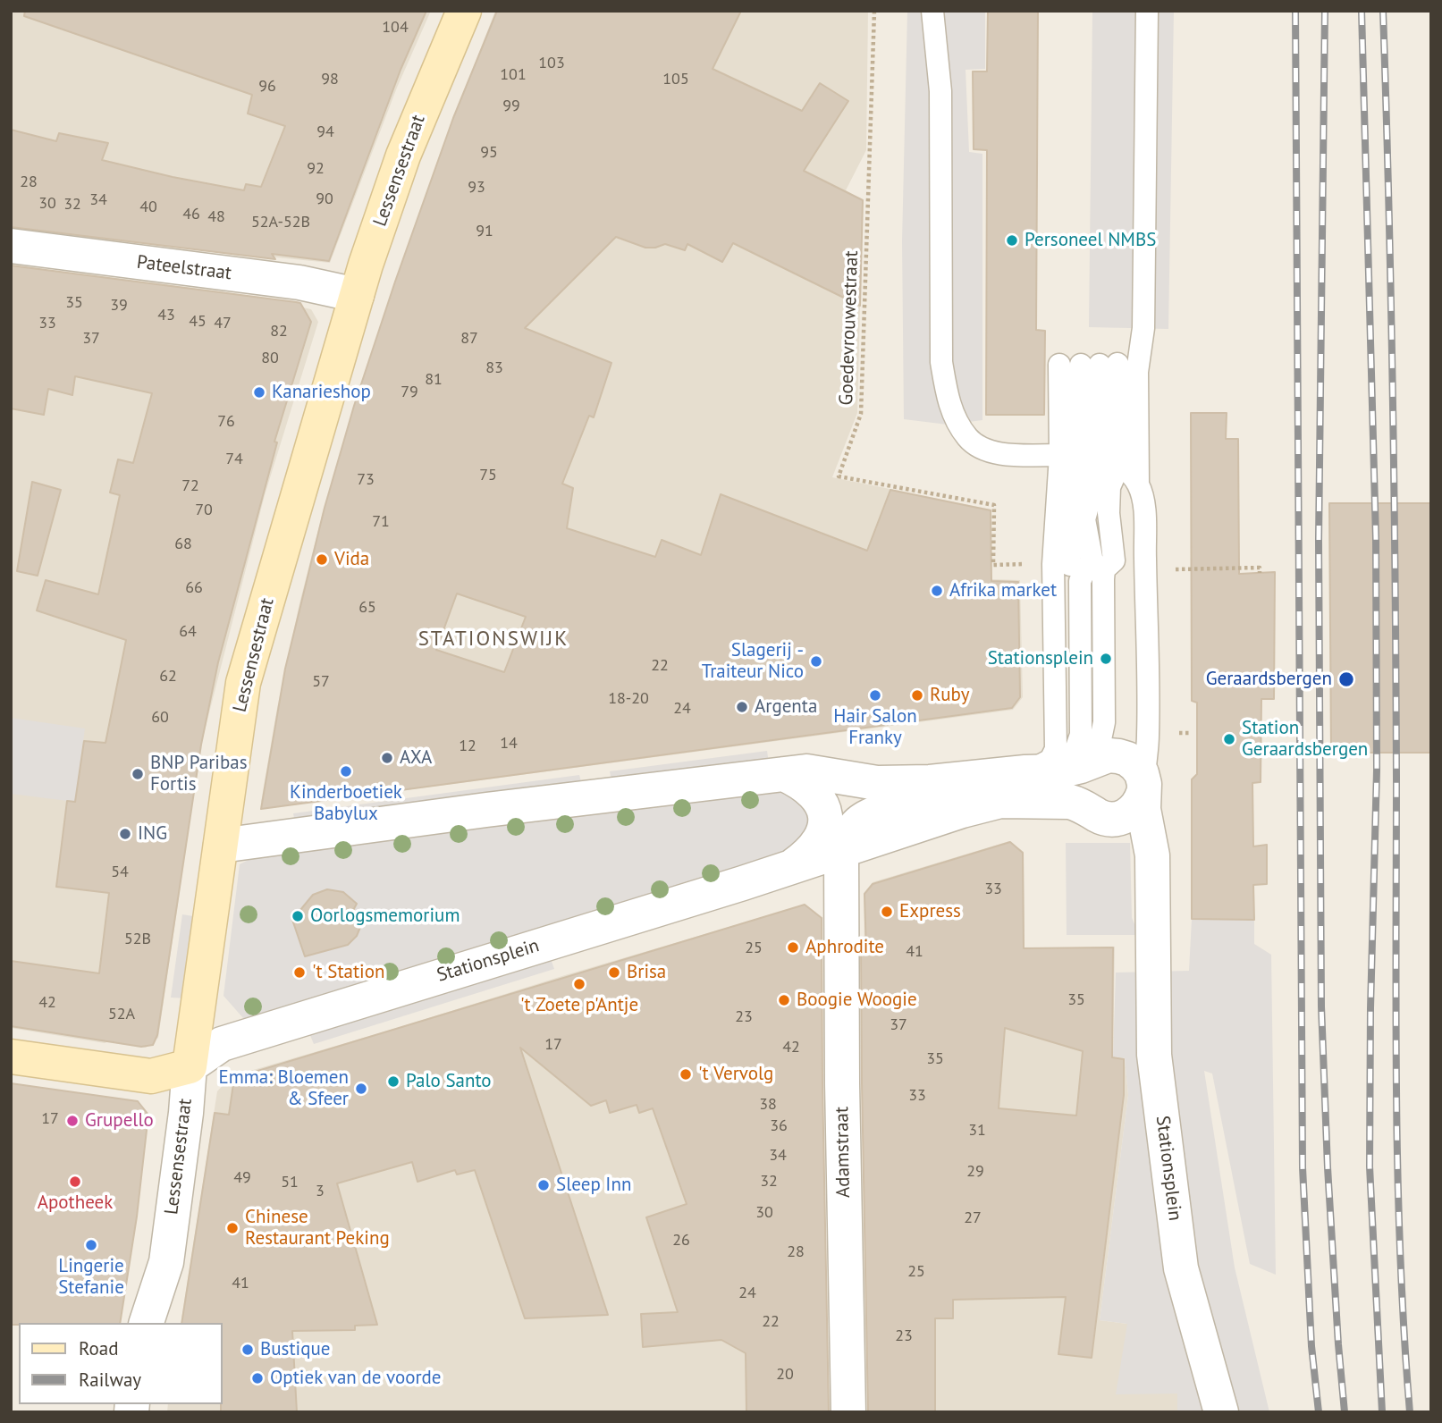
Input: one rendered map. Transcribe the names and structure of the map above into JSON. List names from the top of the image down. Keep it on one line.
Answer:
{"streets":{"main road":["Lessensestraat"],"street":["Pateelstraat","Stationsplein","Adamstraat"],"path":["Goedevrouwestraat"]},"crossings":[["Lessensestraat","Pateelstraat"],["Lessensestraat","Stationsplein"],["Stationsplein","Adamstraat"]],"districts":["STATIONSWIJK"],"places":["Personeel NMBS","Kanarieshop","Vida","Afrika market","Stationsplein","Slagerij - Traiteur Nico","Geraardsbergen","Hair Salon Franky","Ruby","Argenta","Station Geraardsbergen","AXA","Kinderboetiek Babylux","BNP Paribas Fortis","ING","Express","Oorlogsmemorium","Aphrodite","'t Station","Brisa","'t Zoete p'Antje","Boogie Woogie","'t Vervolg","Palo Santo","Emma: Bloemen & Sfeer","Grupello","Apotheek","Sleep Inn","Chinese Restaurant Peking","Lingerie Stefanie","Bustique","Optiek van de voorde"],"house_numbers":["104","103","101","98","105","96","99","94","95","92","28","93","90","34","30","32","40","46","48","52A-52B","91","35","39","43","45","33","47","82","37","87","80","83","81","79","76","74","75","73","72","70","71","68","66","65","64","22","62","57","18-20","24","60","14","12","54","33","52B","25","41","35","42","52A","23","37","17","42","35","33","38","17","36","31","34","29","49","32","51","3","30","27","26","28","25","41","24","22","23","20"],"legend":["Road","Railway"]}
